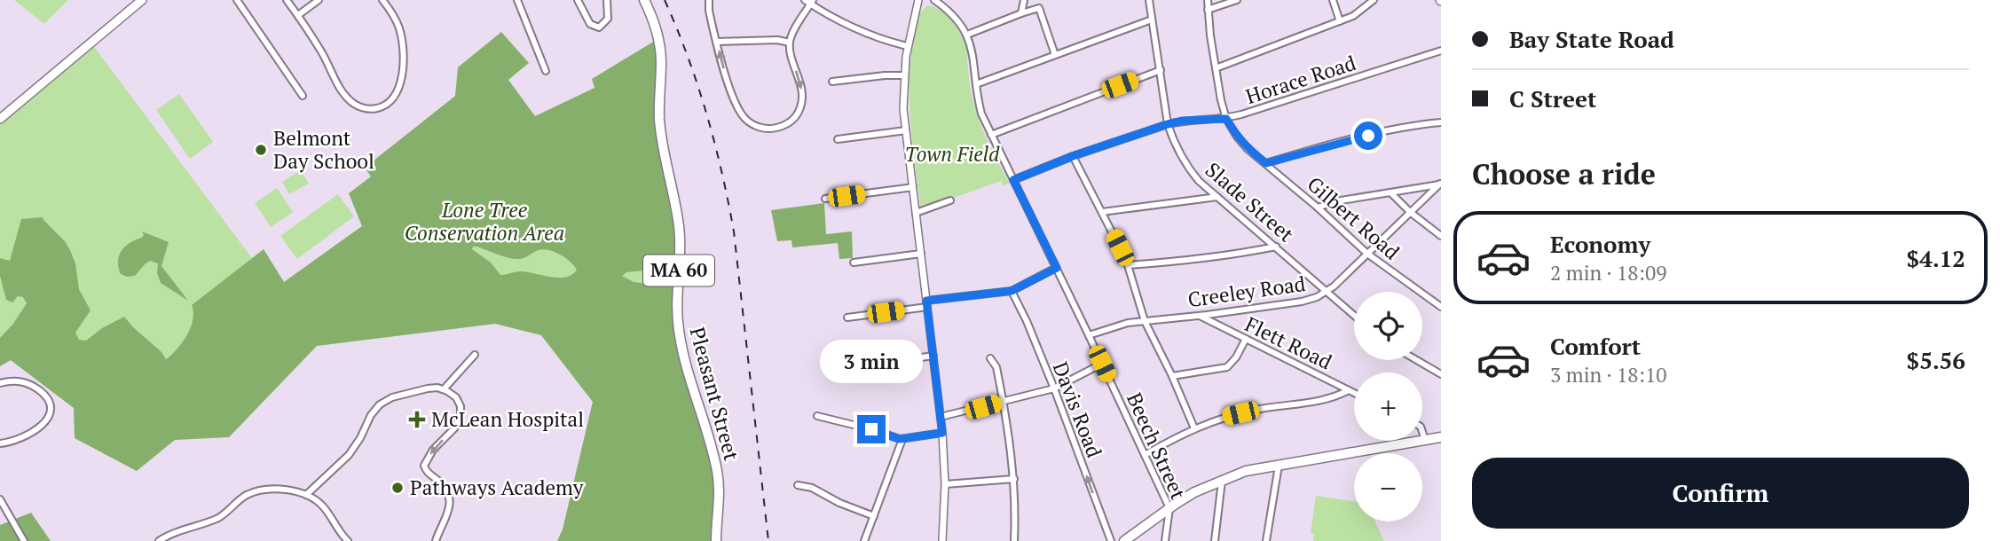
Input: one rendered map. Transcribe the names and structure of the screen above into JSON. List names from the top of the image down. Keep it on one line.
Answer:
{"streets":{"main road":["MA 60","Pleasant Street"],"street":["Horace Road","Slade Street","Gilbert Road","Creeley Road","Flett Road","Davis Road","Beech Street"]},"crossings":[["Horace Road","Slade Street"],["Horace Road","Gilbert Road"],["Horace Road","Beech Street"],["Slade Street","Creeley Road"],["Gilbert Road","Creeley Road"],["Creeley Road","Flett Road"],["Creeley Road","Beech Street"]],"one_way":["Davis Road"],"parks":["Town Field","Lone Tree Conservation Area"],"places":{"other":["Belmont Day School","Pathways Academy"],"health":["McLean Hospital"]},"page":{"banner":["Bay State Road","C Street"],"heading":"Choose a ride","list":[{"name":"Economy","note":"2 min · 18:09","value":"$4.12"},{"name":"Comfort","note":"3 min · 18:10","value":"$5.56"}],"map_buttons":["+","−"],"bubble":"3 min","buttons":"Confirm"}}
